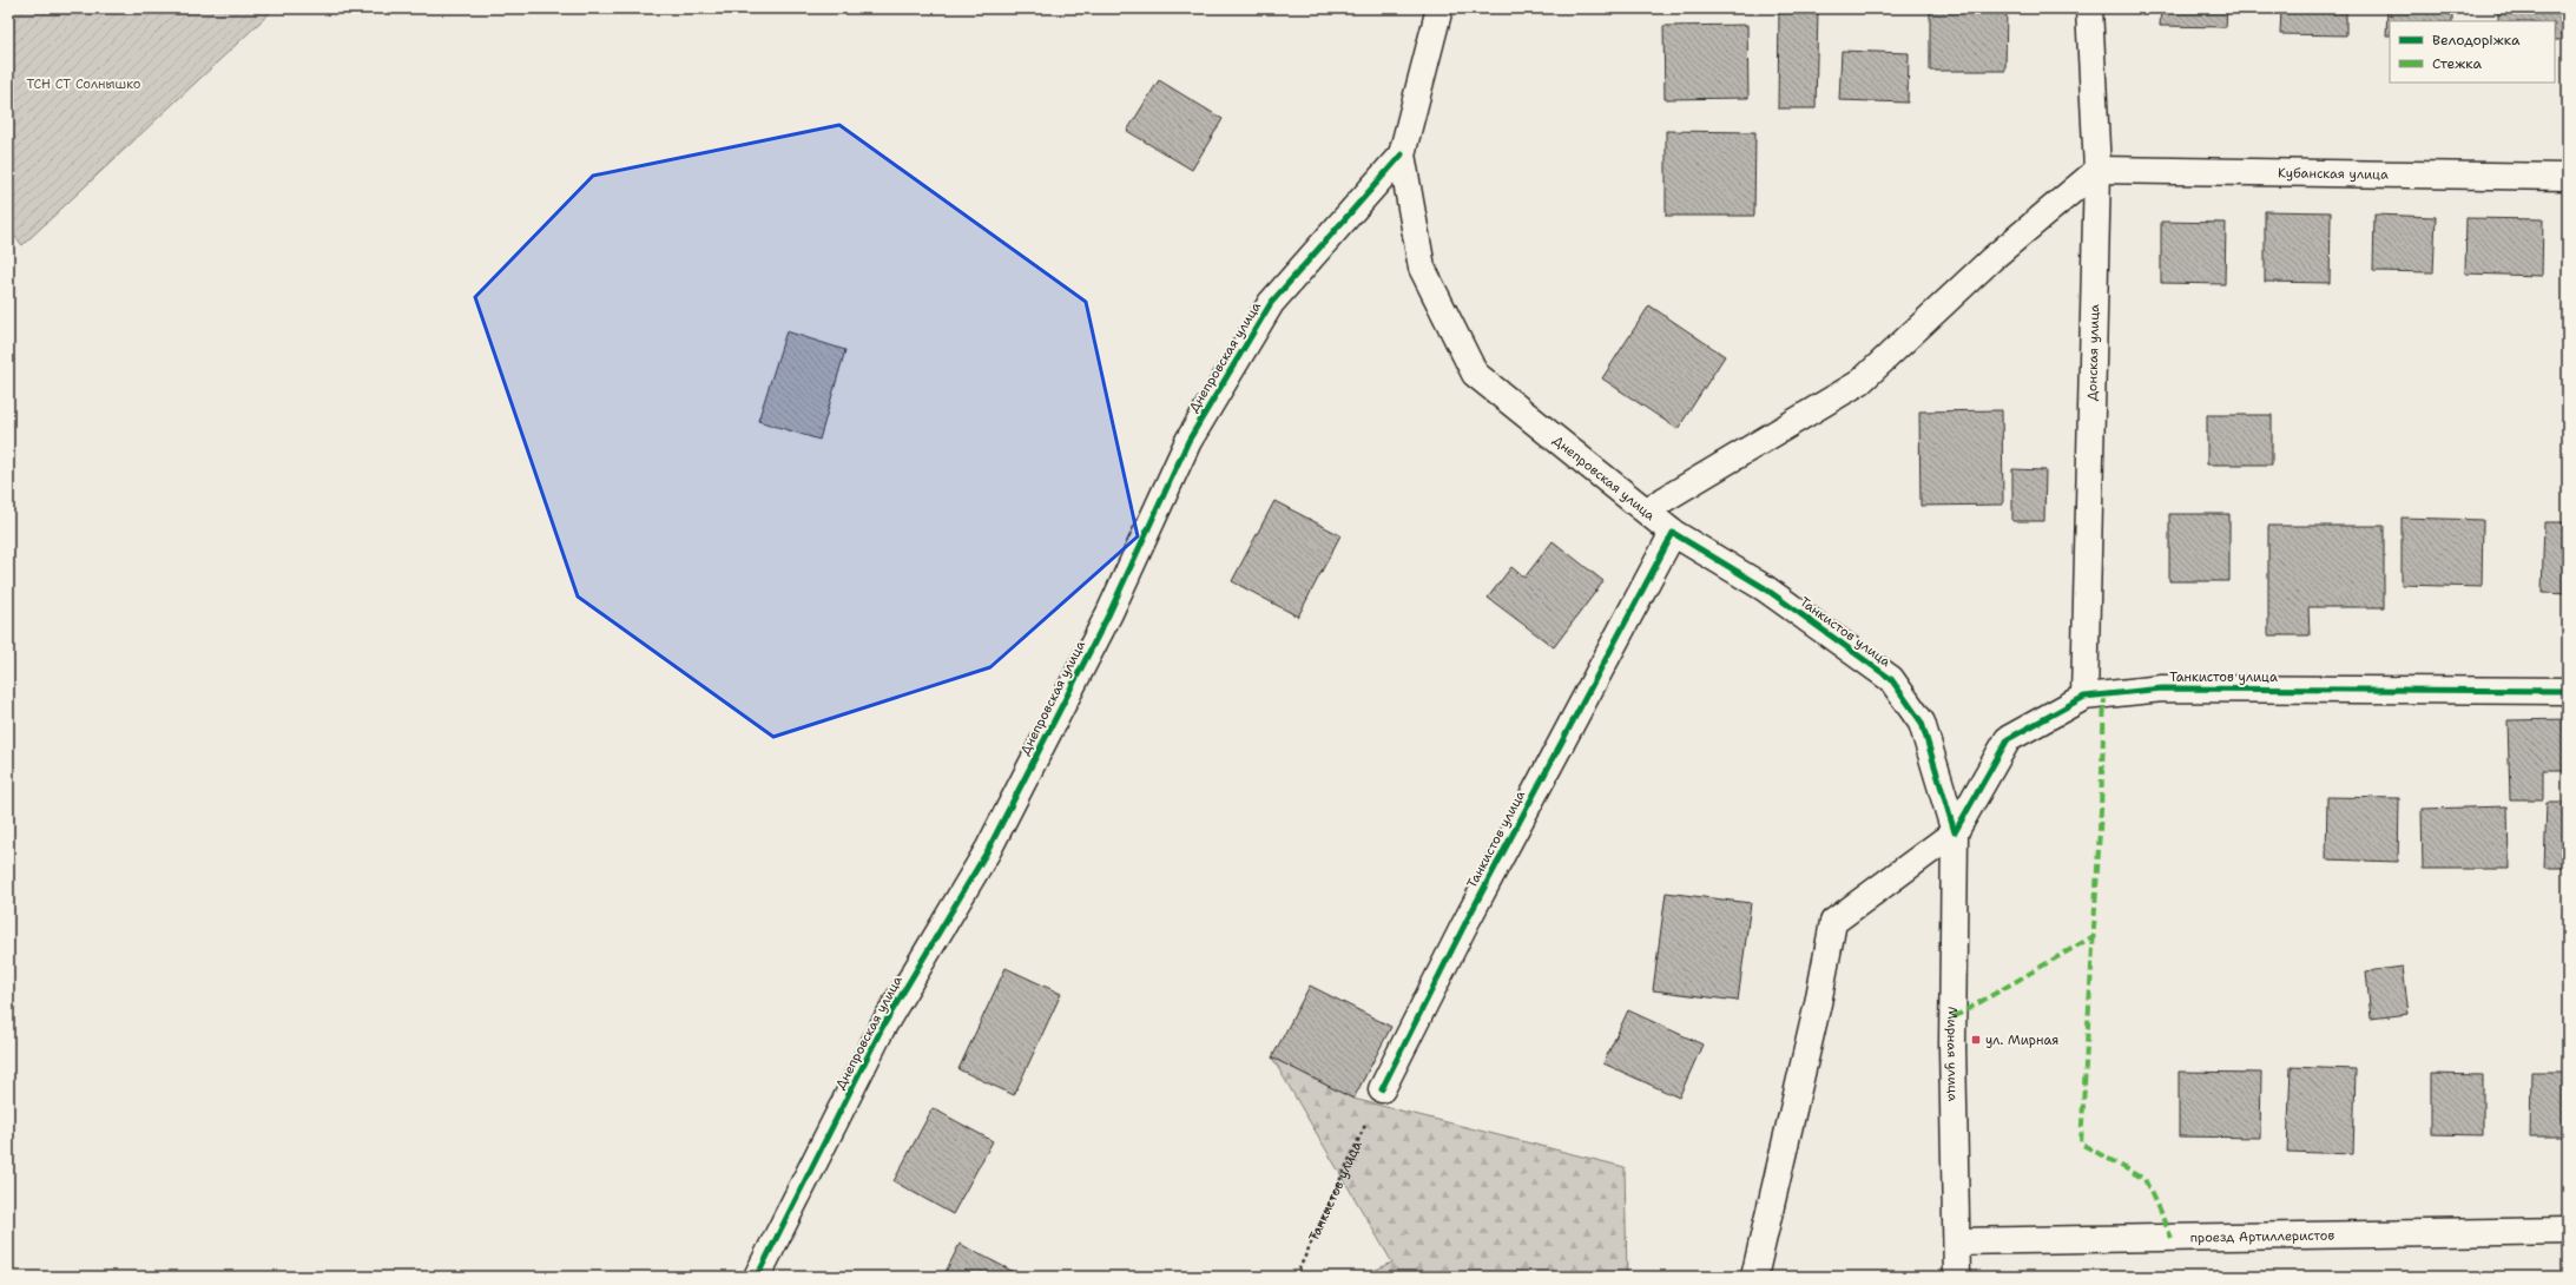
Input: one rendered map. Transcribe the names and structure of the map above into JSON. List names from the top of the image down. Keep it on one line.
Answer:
{"streets":{"street":["Кубанская улица","Донская улица","Днепровская улица","Танкистов улица","Мирная улица","проезд Артиллеристов"]},"crossings":[["Кубанская улица","Донская улица"],["Донская улица","Танкистов улица"],["Днепровская улица","Танкистов улица"],["Танкистов улица","Мирная улица"],["Мирная улица","проезд Артиллеристов"]],"parks":["ТСН СТ Солнышко"],"places":{"transit":["ул. Мирная"]},"legend":["Велодоріжка","Стежка"]}
